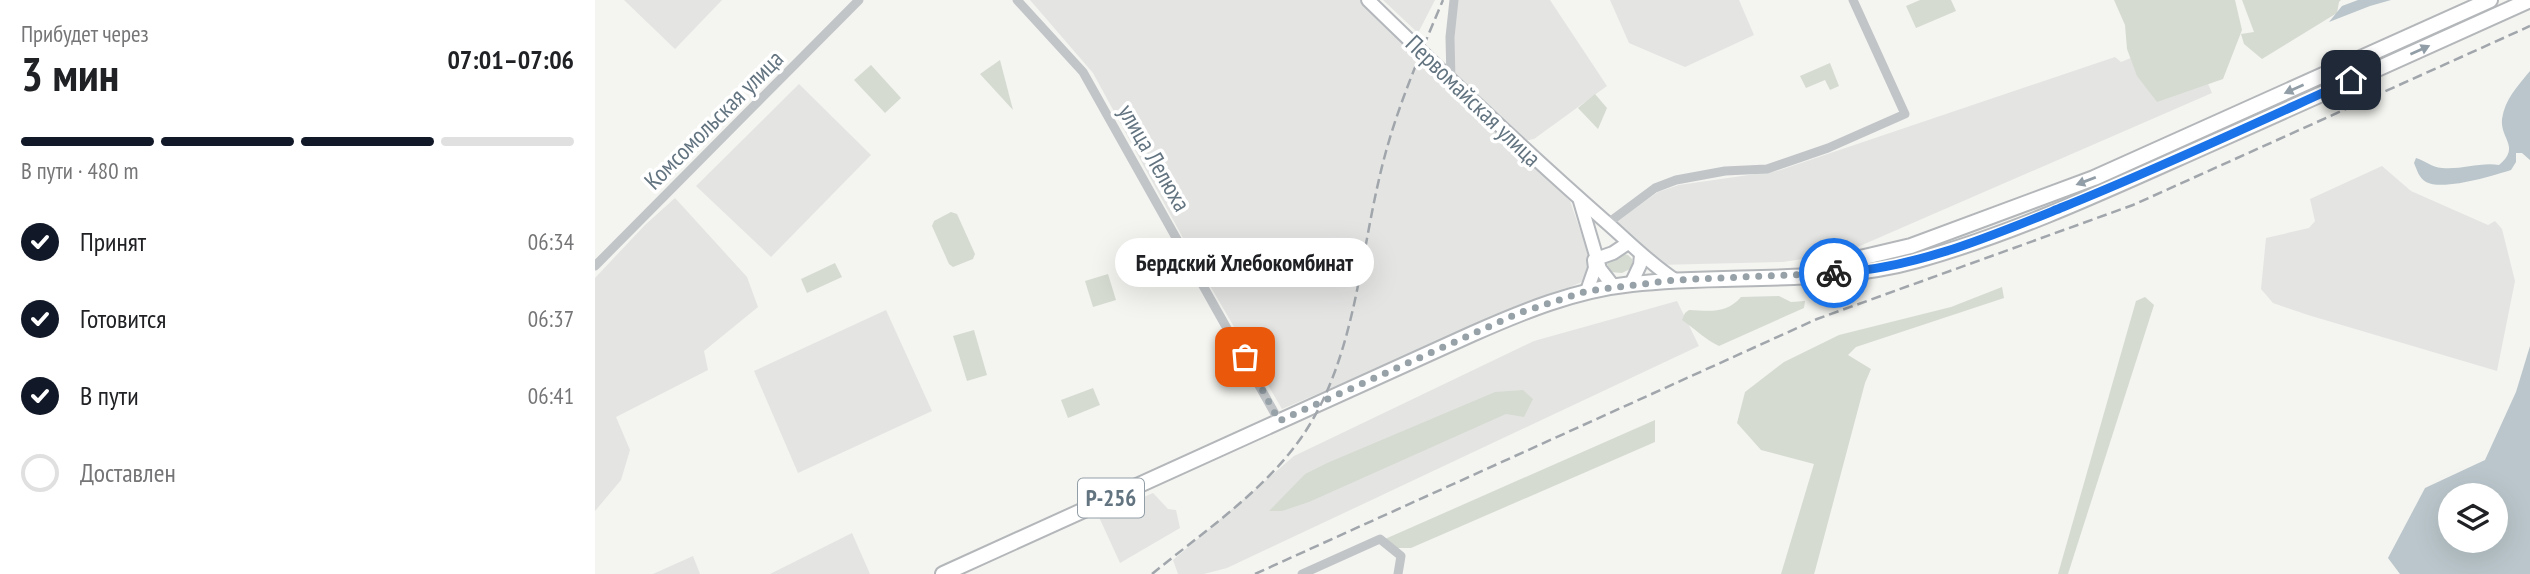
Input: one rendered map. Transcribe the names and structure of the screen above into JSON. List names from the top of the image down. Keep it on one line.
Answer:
{"streets":{"highway":["Р-256"],"main road":["Первомайская улица"],"street":["Комсомольская улица","улица Лелюха"]},"crossings":[["Первомайская улица","Р-256"],["улица Лелюха","Р-256"]],"places":["Бердский Хлебокомбинат"],"page":{"heading":["3 мин","Прибудет через","07:01–07:06"],"bar":"В пути · 480 m","list":[["Принят","06:34"],["Готовится","06:37"],["В пути","06:41"],"Доставлен"],"bubble":"Бердский Хлебокомбинат"}}
